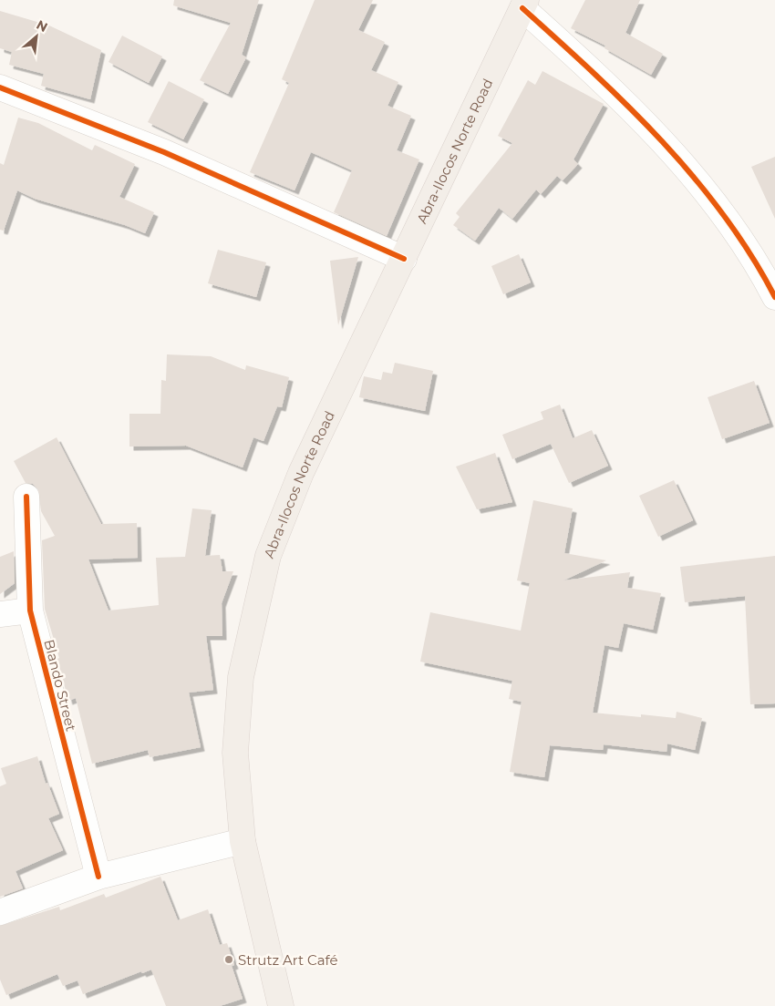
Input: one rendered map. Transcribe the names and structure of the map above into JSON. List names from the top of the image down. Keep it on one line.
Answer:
{"streets":{"main road":["Abra-Ilocos Norte Road"],"street":["Blando Street"]},"places":["Strutz Art Café"],"north":"top right"}
